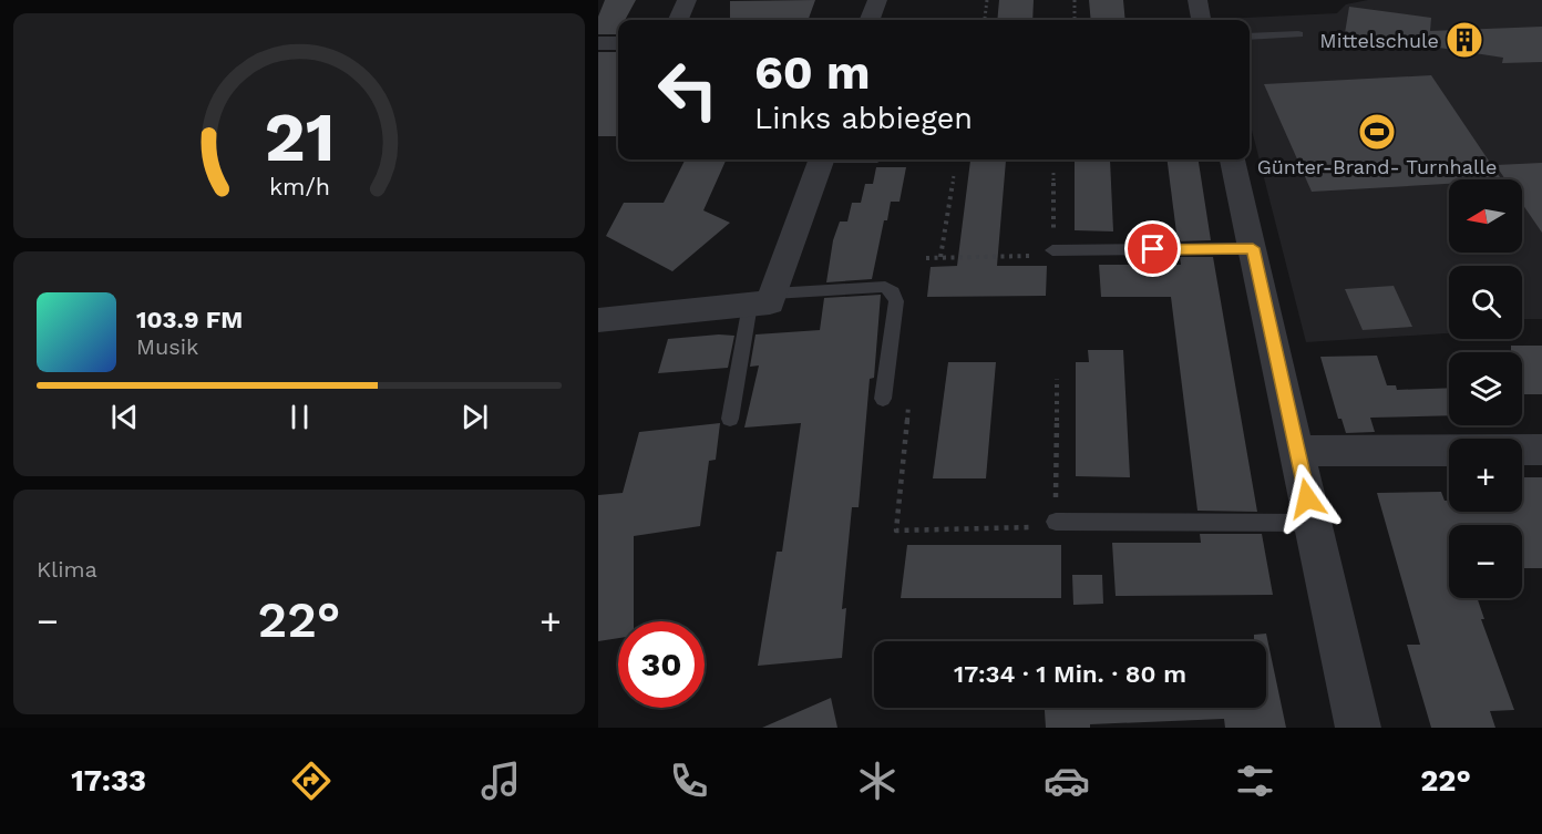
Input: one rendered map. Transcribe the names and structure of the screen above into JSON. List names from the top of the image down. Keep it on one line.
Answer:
{"places":{"building":["Mittelschule"],"sports":["Günter-Brand- Turnhalle"]},"north":"left","page":{"turn":["60 m","Links abbiegen"],"map_buttons":["+","−"],"song":["103.9 FM","Musik"],"tile":"Klima","heat":["−","22°","+"],"limit":"30","trip":"17:34 · 1 Min. · 80 m","tabs":["17:33","22°"],"gauge":["21","km/h"]}}
